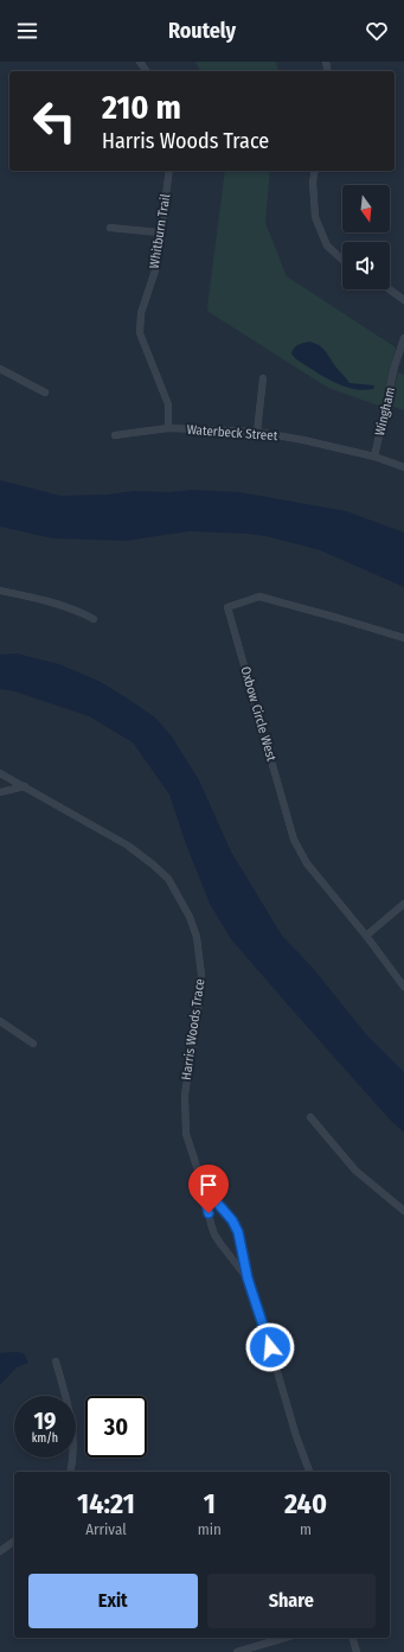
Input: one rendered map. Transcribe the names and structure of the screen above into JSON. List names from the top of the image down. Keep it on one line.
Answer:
{"streets":{"street":["Whitburn Trail","Wingham","Waterbeck Street","Oxbow Circle West","Harris Woods Trace"]},"crossings":[["Whitburn Trail","Waterbeck Street"],["Wingham","Waterbeck Street"]],"north":"bottom","page":{"header":"Routely","turn":["210 m","Harris Woods Trace"],"speed":"19 km/h","limit":"30","eta":["14:21","Arrival","1","min","240","m"],"buttons":["Exit","Share"]}}
